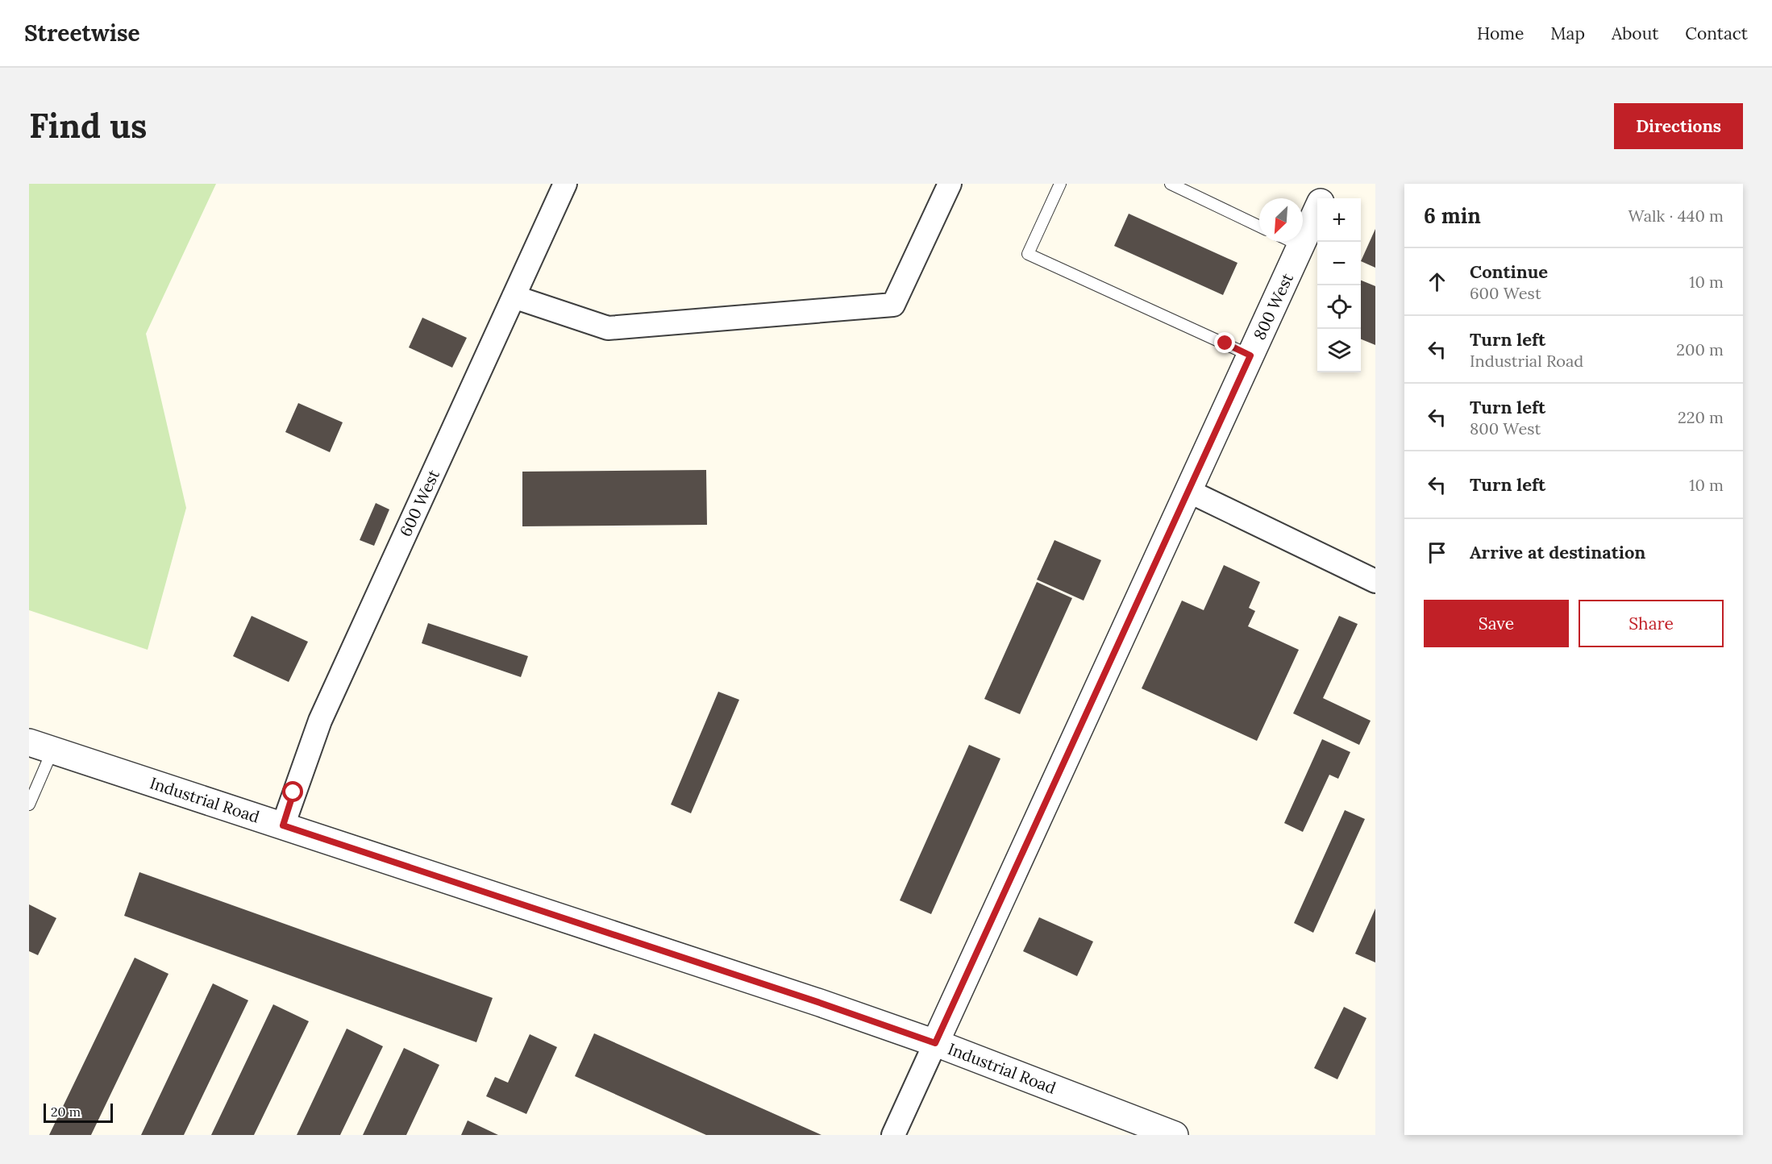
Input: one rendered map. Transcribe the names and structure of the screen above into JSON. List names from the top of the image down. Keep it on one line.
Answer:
{"streets":{"street":["800 West","600 West","Industrial Road"]},"crossings":[["800 West","Industrial Road"],["600 West","Industrial Road"]],"scale_bar":"20 m","north":"bottom left","page":{"header":"Streetwise","nav":["Home","Map","About","Contact"],"buttons":["Directions",["Save","Share"]],"title":"Find us","heading":["6 min","Walk · 440 m"],"map_buttons":["+","−"],"list":[["Continue","600 West","10 m"],["Turn left","Industrial Road","200 m"],["Turn left","800 West","220 m"],["Turn left","10 m"],"Arrive at destination"],"scale":"20 m"}}
